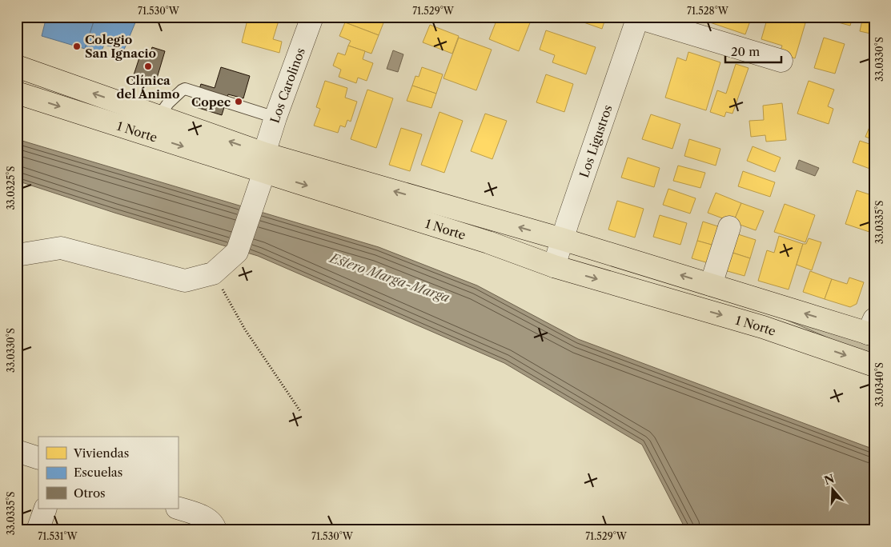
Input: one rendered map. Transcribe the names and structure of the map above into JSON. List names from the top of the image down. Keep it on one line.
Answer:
{"streets":{"main road":["1 Norte"],"street":["Los Carolinos","Los Ligustros"]},"crossings":[["Los Carolinos","1 Norte"],["1 Norte","Los Ligustros"]],"water":["Estero Marga-Marga"],"places":["Colegio San Ignacio","Clínica del Ánimo","Copec"],"legend":["Viviendas","Escuelas","Otros"],"scale_bar":"20 m","north":"top","coordinates":["71.530°W","71.529°W","71.528°W","33.0330°S","33.0325°S","33.0335°S","33.0340°S","71.531°W"]}
